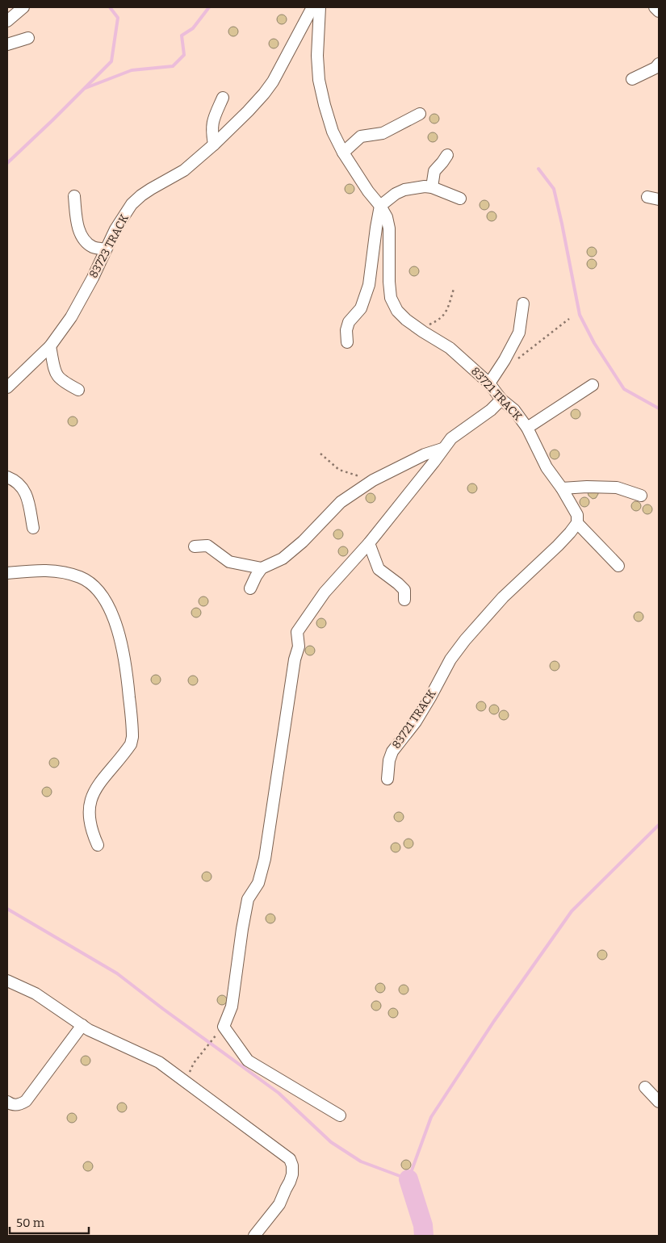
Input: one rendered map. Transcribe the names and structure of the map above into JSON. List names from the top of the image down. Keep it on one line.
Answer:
{"streets":{"street":["83723 TRACK","83721 TRACK"]},"scale_bar":"50 m"}
